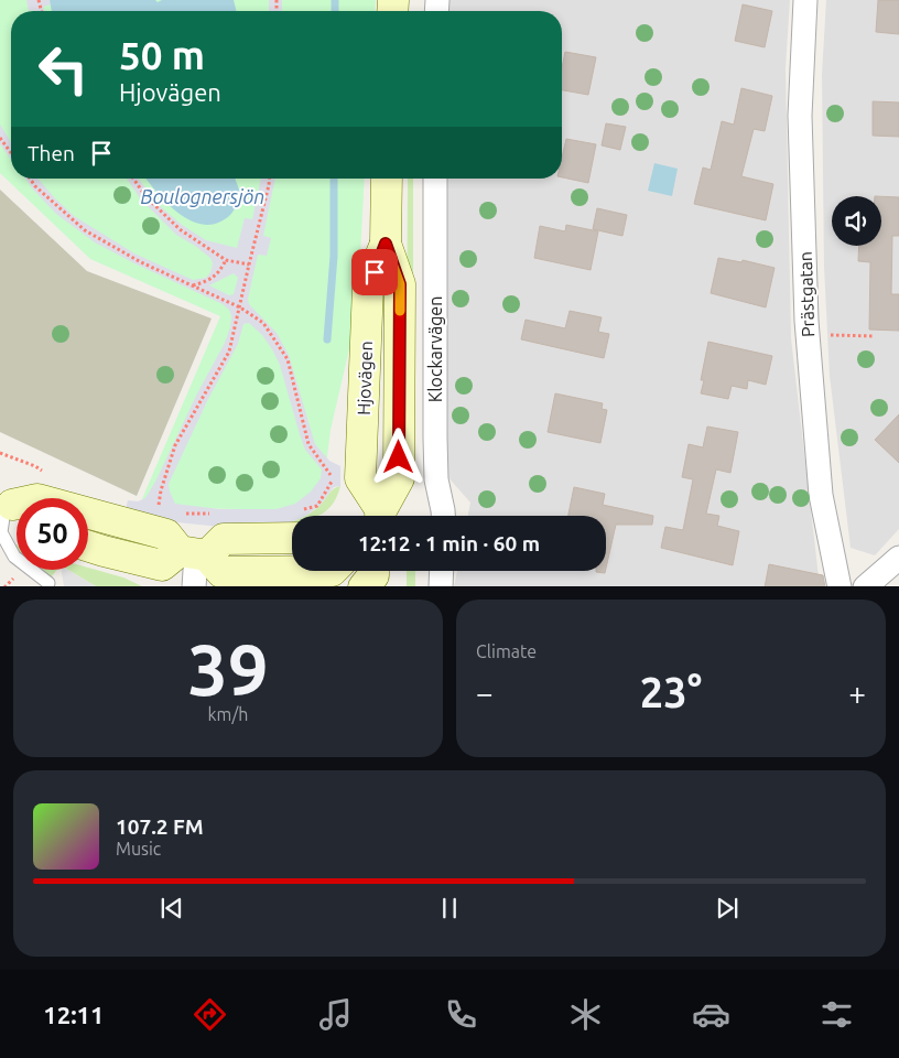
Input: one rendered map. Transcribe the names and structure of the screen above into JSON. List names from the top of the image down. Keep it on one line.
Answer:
{"streets":{"main road":["Hjovägen"],"street":["Prästgatan","Klockarvägen"]},"water":["Boulognersjön"],"page":{"turn":["50 m","Hjovägen"],"then":"Then","limit":"50","trip":"12:12 · 1 min · 60 m","tile":[["39","km/h"],"Climate"],"heat":["−","23°","+"],"song":["107.2 FM","Music"],"tabs":"12:11"}}
